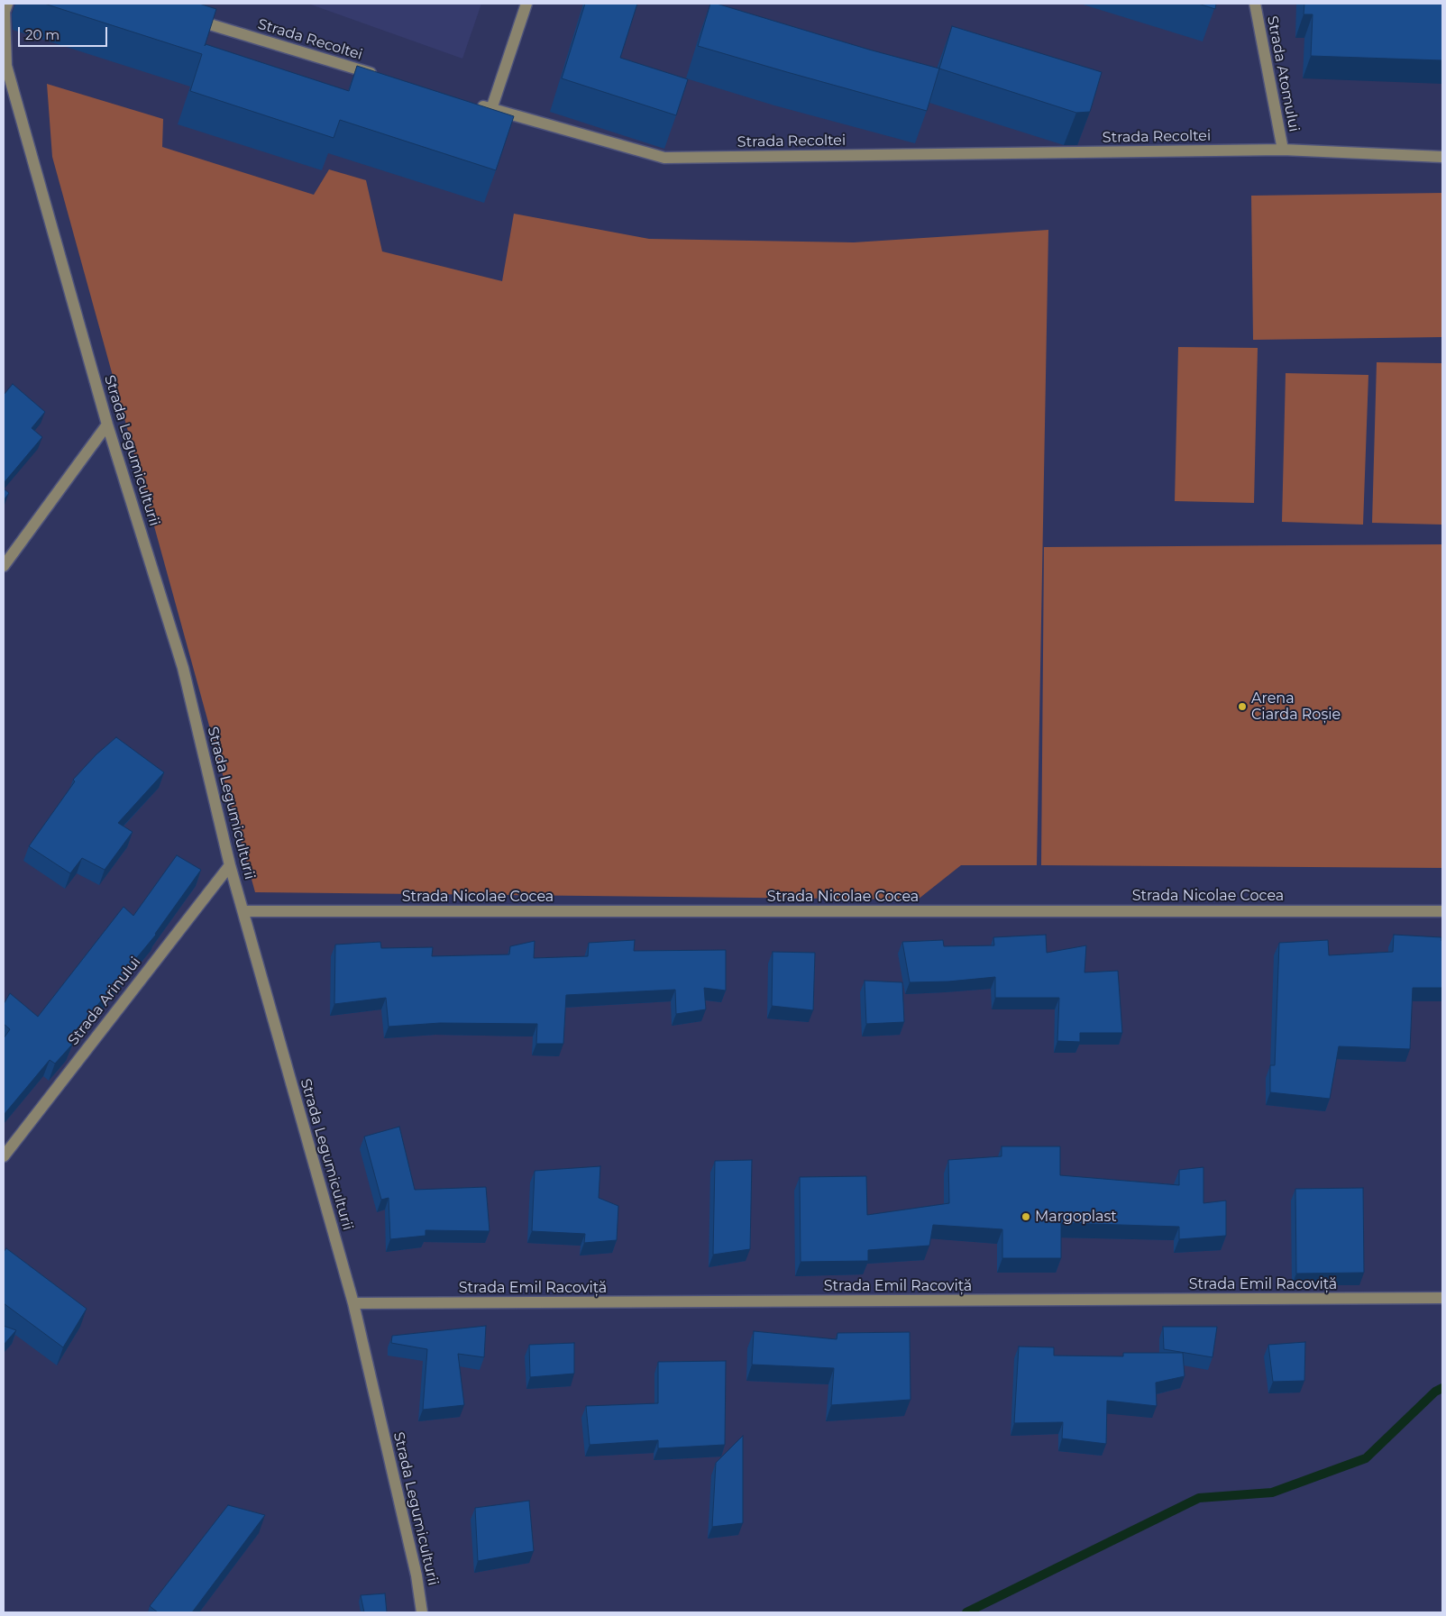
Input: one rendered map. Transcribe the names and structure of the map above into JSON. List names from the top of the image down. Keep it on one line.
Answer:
{"streets":{"street":["Strada Recoltei","Strada Atomului","Strada Legumiculturii","Strada Nicolae Cocea","Strada Arinului","Strada Emil Racoviță"]},"crossings":[["Strada Recoltei","Strada Atomului"],["Strada Legumiculturii","Strada Nicolae Cocea"],["Strada Legumiculturii","Strada Arinului"],["Strada Legumiculturii","Strada Emil Racoviță"]],"places":["Arena Ciarda Roșie","Margoplast"],"scale_bar":"20 m"}
